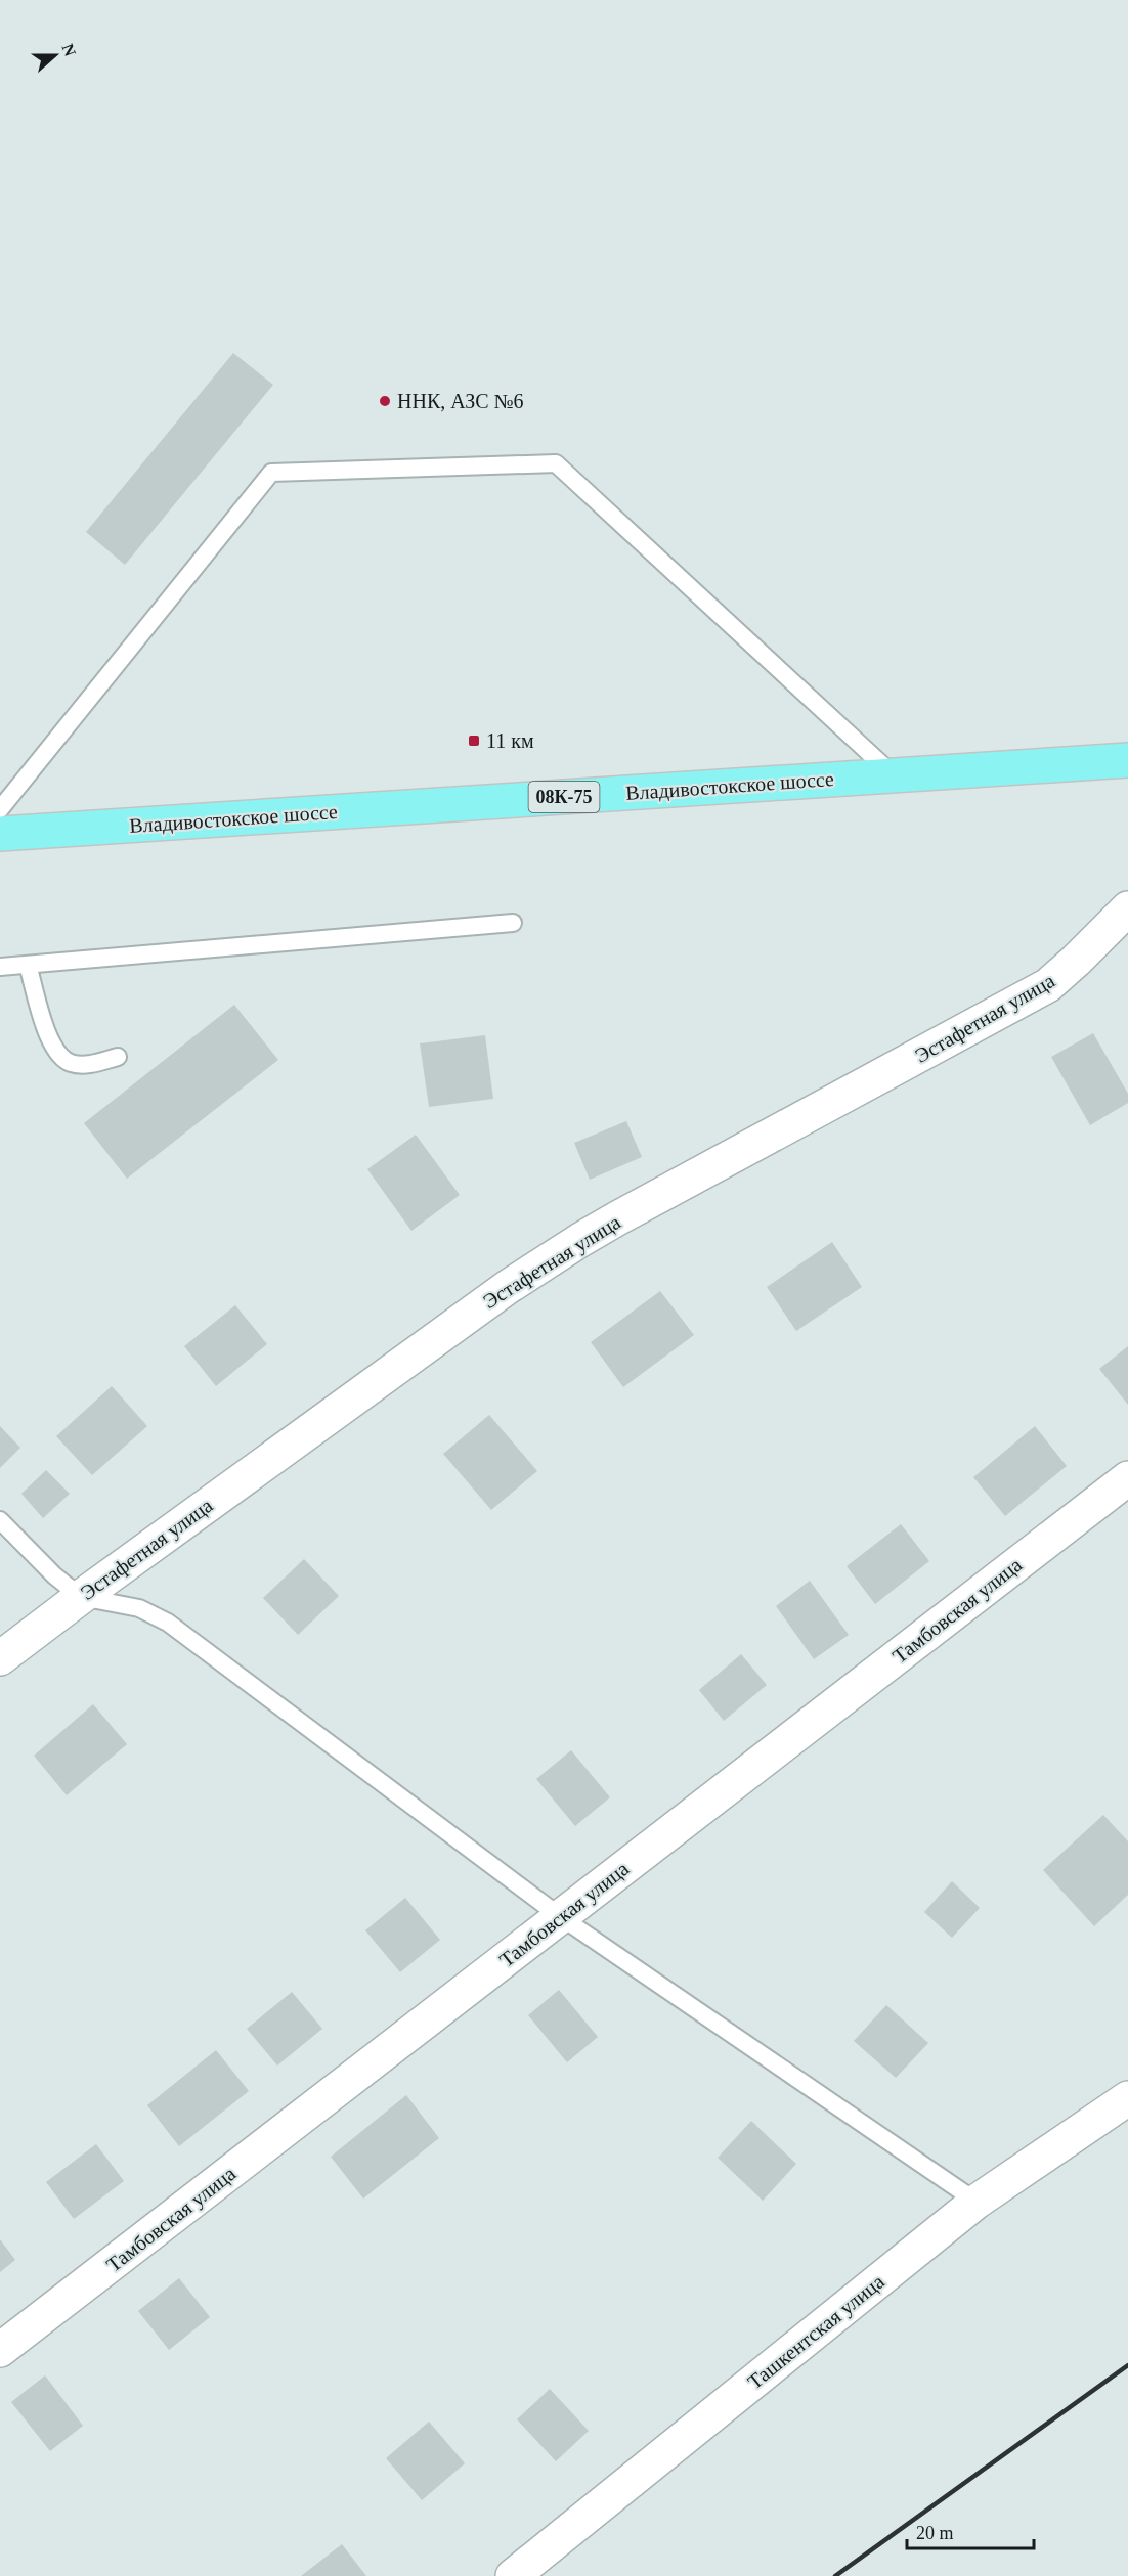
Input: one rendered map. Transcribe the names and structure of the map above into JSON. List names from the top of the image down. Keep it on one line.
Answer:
{"streets":{"main road":["Владивостокское шоссе","08К-75"],"street":["Эстафетная улица","Тамбовская улица","Ташкентская улица"]},"places":{"other":["ННК, АЗС №6"],"transit":["11 км"]},"scale_bar":"20 m","north":"right"}
